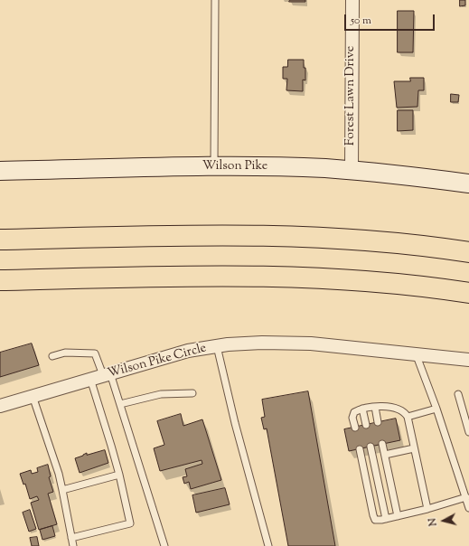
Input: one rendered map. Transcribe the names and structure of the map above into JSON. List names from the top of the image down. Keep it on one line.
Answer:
{"streets":{"main road":["Wilson Pike"],"street":["Forest Lawn Drive","Wilson Pike Circle"]},"crossings":[["Forest Lawn Drive","Wilson Pike"]],"scale_bar":"50 m","north":"left"}
